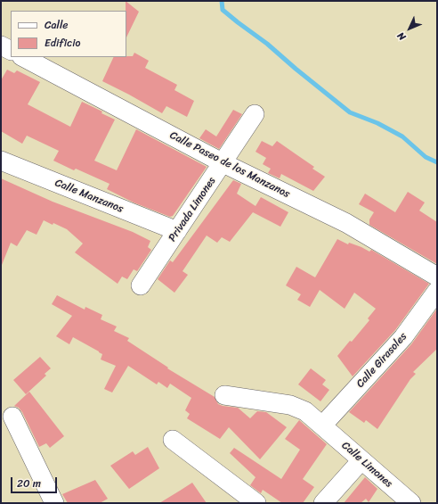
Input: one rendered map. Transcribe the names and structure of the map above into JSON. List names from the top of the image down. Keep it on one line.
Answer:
{"streets":{"street":["Calle Paseo de los Manzanos","Calle Manzanos","Privada Limones","Calle Girasoles","Calle Limones"]},"crossings":[["Calle Paseo de los Manzanos","Privada Limones"],["Calle Manzanos","Privada Limones"],["Calle Girasoles","Calle Limones"]],"legend":["Calle","Edificio"],"scale_bar":"20 m","north":"bottom left"}
